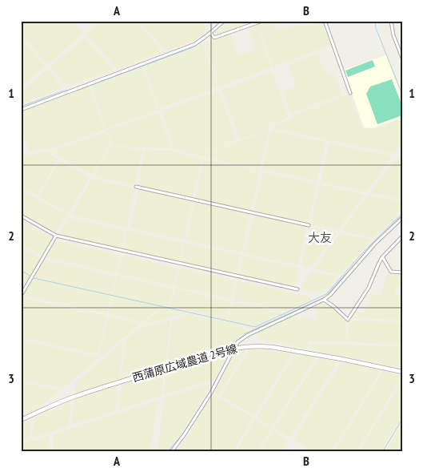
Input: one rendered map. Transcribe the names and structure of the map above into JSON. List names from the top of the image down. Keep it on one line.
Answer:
{"streets":{"street":["西蒲原広域農道 2号線"]},"districts":["大友"],"grid":{"columns":["A","B"],"rows":["1","2","3"]}}
